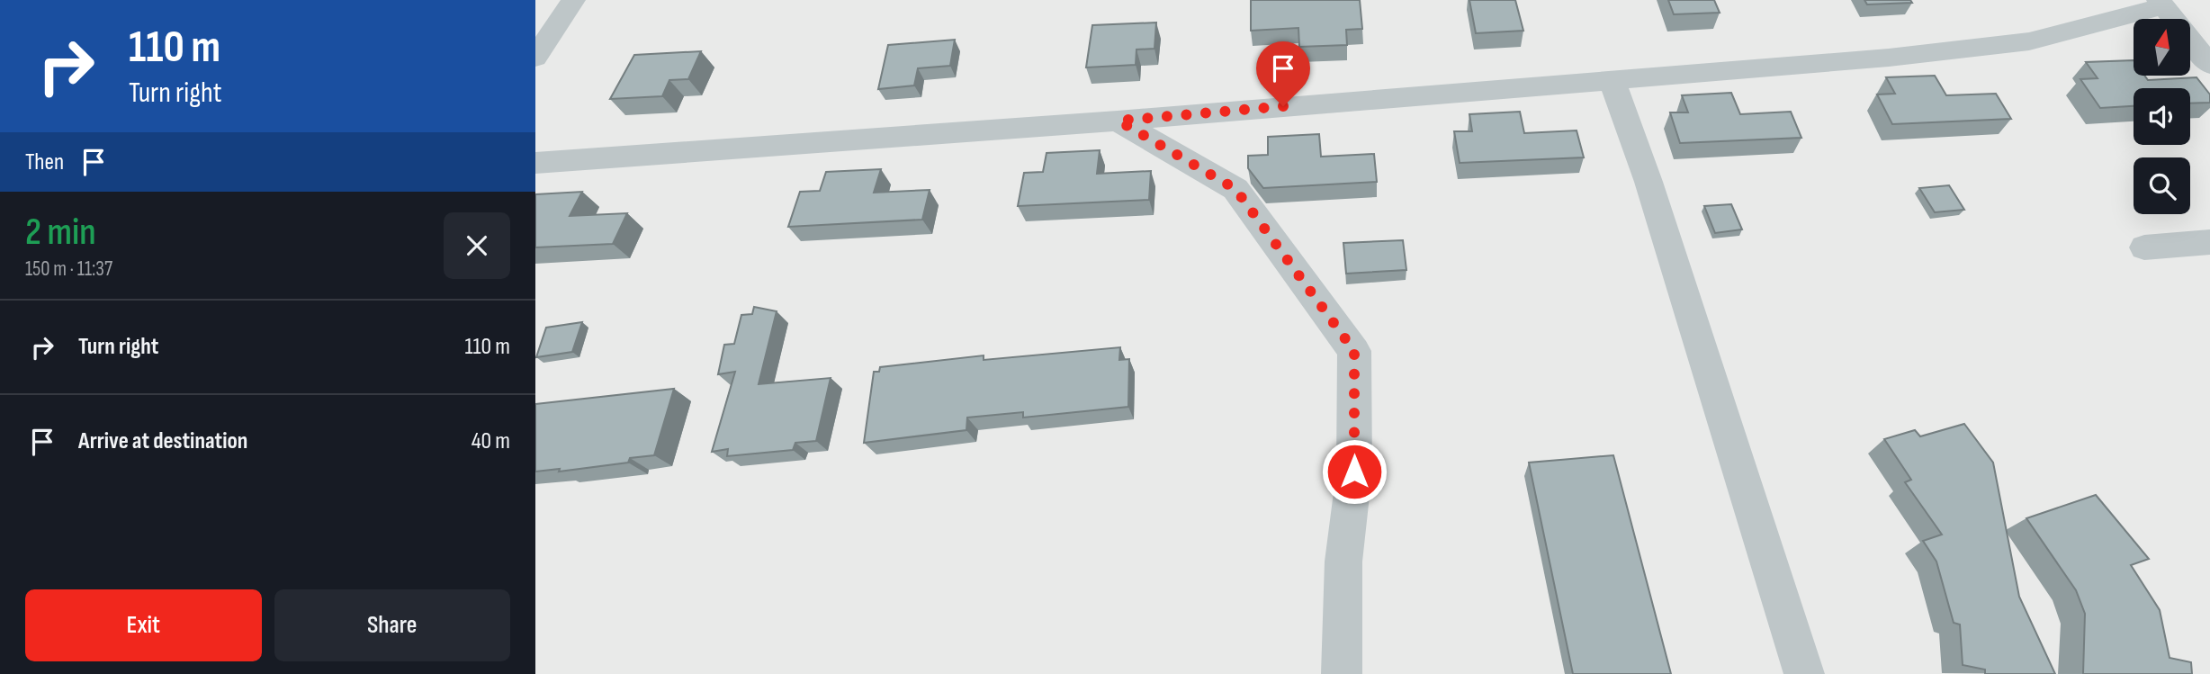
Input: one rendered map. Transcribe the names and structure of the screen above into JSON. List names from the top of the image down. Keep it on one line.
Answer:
{"north":"top","page":{"turn":["110 m","Turn right"],"then":"Then","heading":["2 min","150 m · 11:37"],"list":[{"name":"Turn right","value":"110 m"},{"name":"Arrive at destination","value":"40 m"}],"buttons":["Exit","Share"]}}
